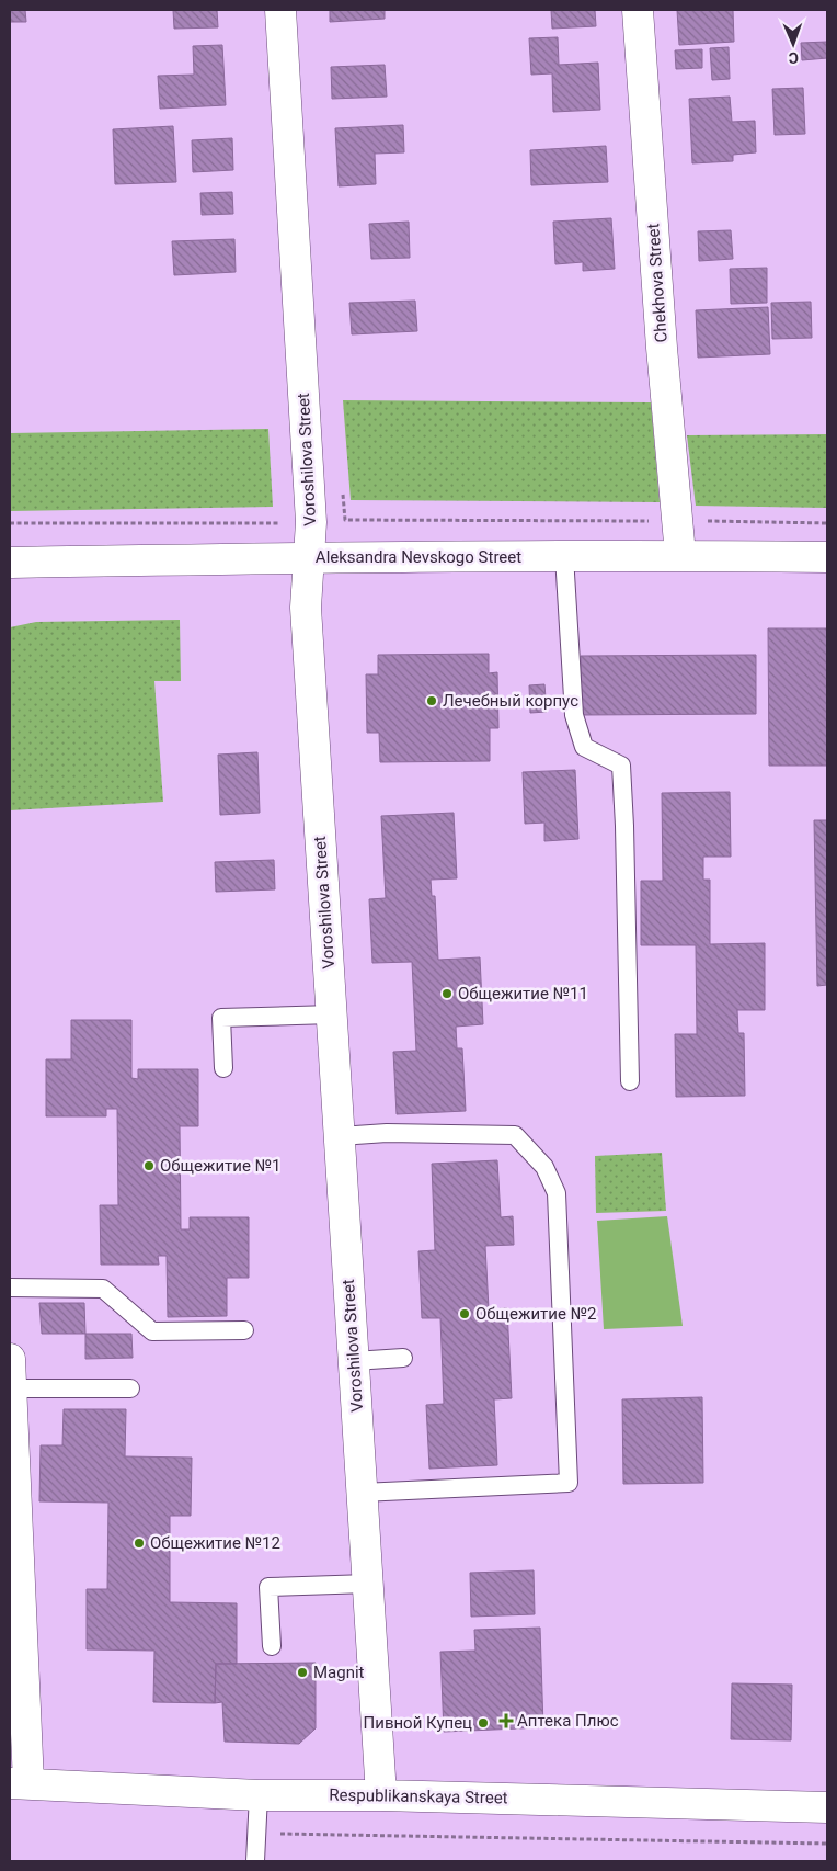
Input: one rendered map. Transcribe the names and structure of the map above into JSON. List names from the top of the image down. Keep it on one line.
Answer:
{"streets":{"street":["Chekhova Street","Voroshilova Street","Aleksandra Nevskogo Street","Respublikanskaya Street"]},"crossings":[["Chekhova Street","Aleksandra Nevskogo Street"],["Voroshilova Street","Aleksandra Nevskogo Street"],["Voroshilova Street","Respublikanskaya Street"]],"places":{"other":["Лечебный корпус","Общежитие №11","Общежитие №1","Общежитие №2","Общежитие №12","Magnit","Пивной Купец"],"health":["Аптека Плюс"]},"north":"bottom"}
